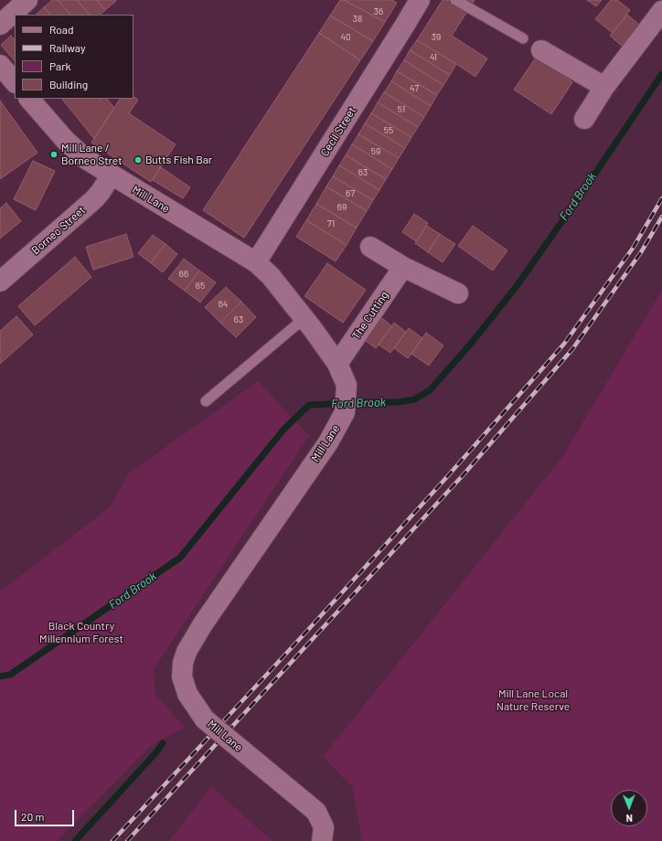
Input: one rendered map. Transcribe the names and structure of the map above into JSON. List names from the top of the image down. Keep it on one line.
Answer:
{"streets":{"street":["Cecil Street","Mill Lane","Borneo Street","The Cutting"]},"crossings":[["Cecil Street","Mill Lane"],["Mill Lane","Borneo Street"],["Mill Lane","The Cutting"]],"water":["Ford Brook"],"parks":["Black Country Millennium Forest","Mill Lane Local Nature Reserve"],"places":["Mill Lane / Borneo Stret","Butts Fish Bar"],"house_numbers":["36","38","40","39","41","47","51","55","59","63","67","69","71","66","65","64","63"],"legend":["Road","Railway","Park","Building"],"scale_bar":"20 m","north":"bottom"}
